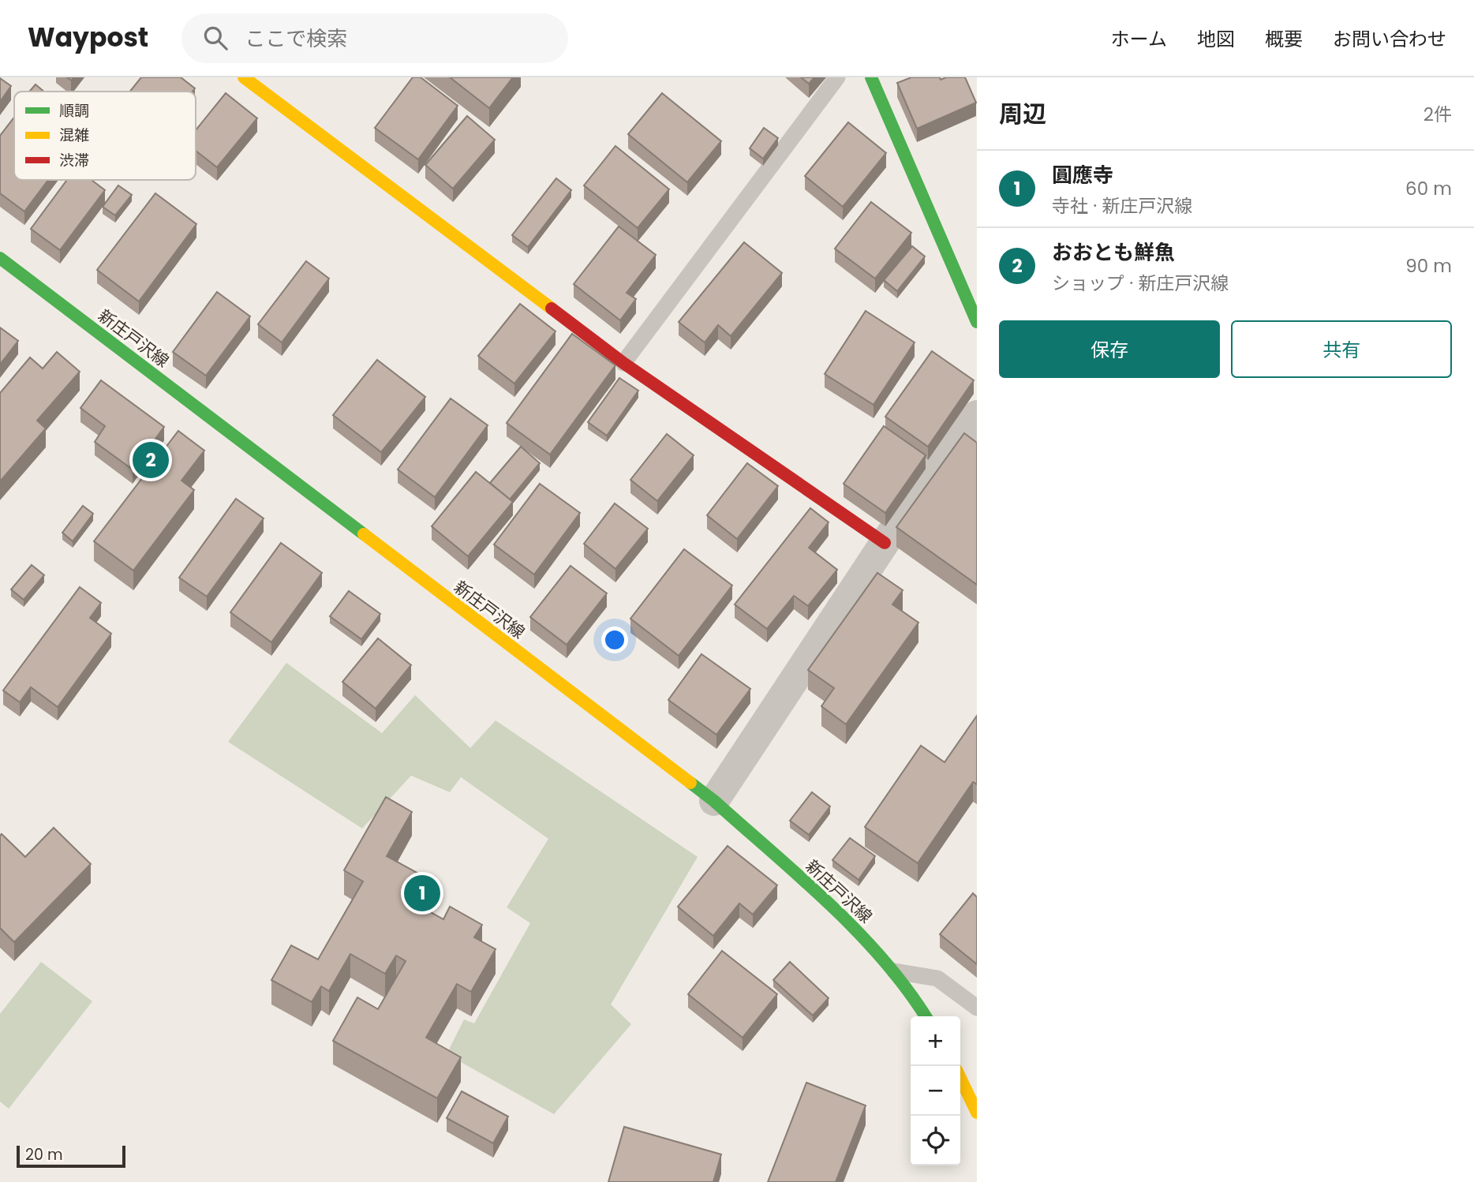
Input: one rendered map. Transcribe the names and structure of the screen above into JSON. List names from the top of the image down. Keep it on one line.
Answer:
{"streets":{"main road":["新庄戸沢線"]},"legend":["順調","混雑","渋滞"],"scale_bar":"20 m","page":{"header":"Waypost","search":"ここで検索","nav":["ホーム","地図","概要","お問い合わせ"],"heading":["周辺","2件"],"list":[{"mark":"1","name":"圓應寺","note":"寺社 · 新庄戸沢線","value":"60 m"},{"mark":"2","name":"おおとも鮮魚","note":"ショップ · 新庄戸沢線","value":"90 m"}],"buttons":["保存","共有"],"pins":["2","1"],"map_buttons":["+","−"],"scale":"20 m"}}
